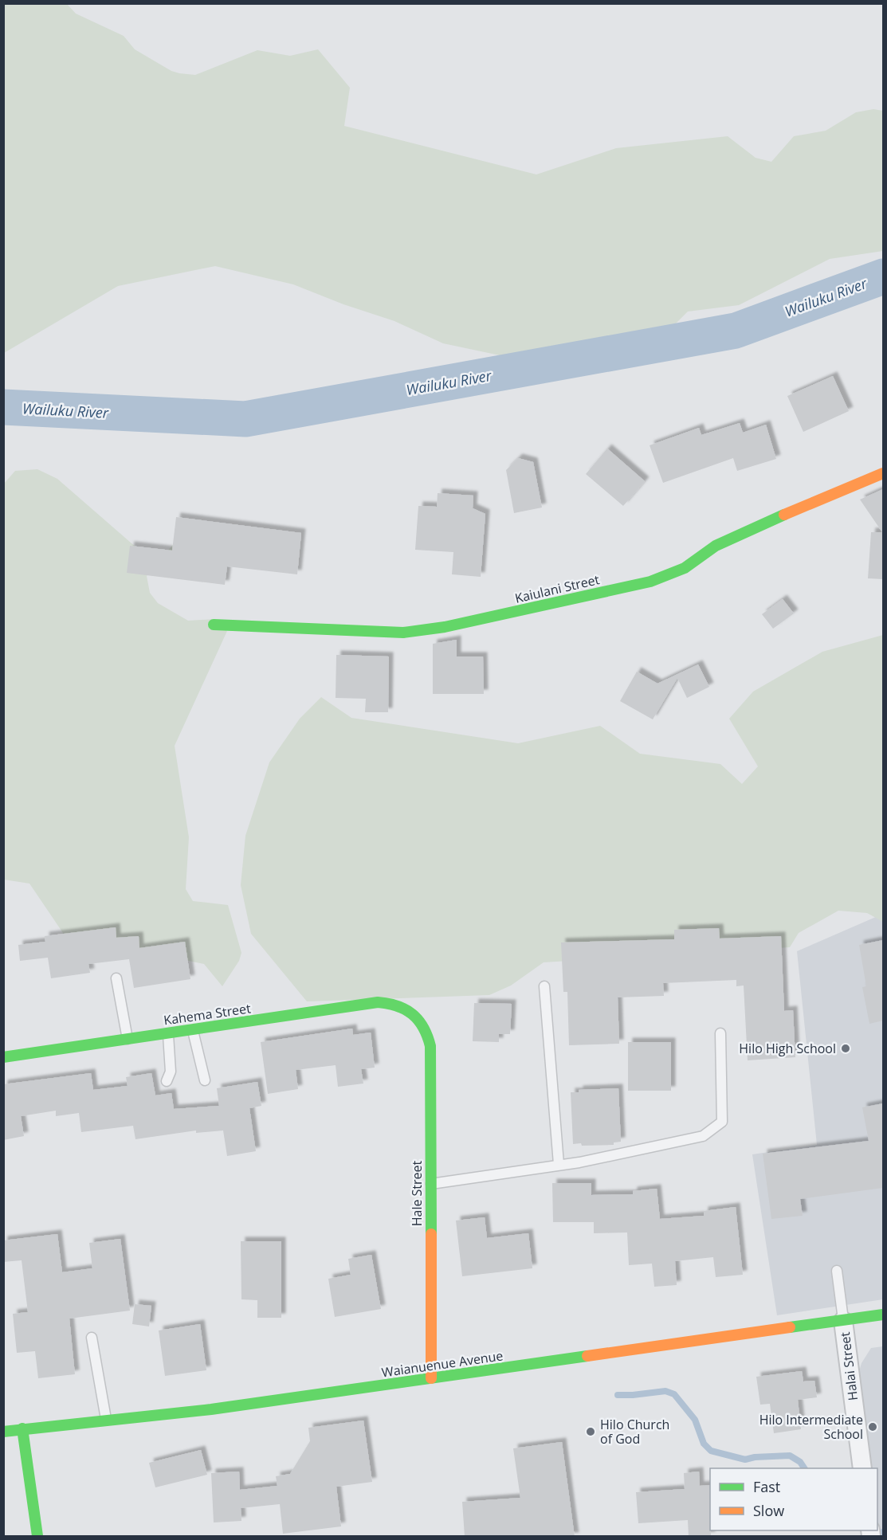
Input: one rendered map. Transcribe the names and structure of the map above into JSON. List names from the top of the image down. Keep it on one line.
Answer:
{"streets":{"street":["Kaiulani Street","Kahema Street","Hale Street","Waianuenue Avenue","Halai Street"]},"crossings":[["Kahema Street","Hale Street"],["Hale Street","Waianuenue Avenue"],["Waianuenue Avenue","Halai Street"]],"water":["Wailuku River"],"places":["Hilo High School","Hilo Intermediate School","Hilo Church of God"],"legend":["Fast","Slow"]}
